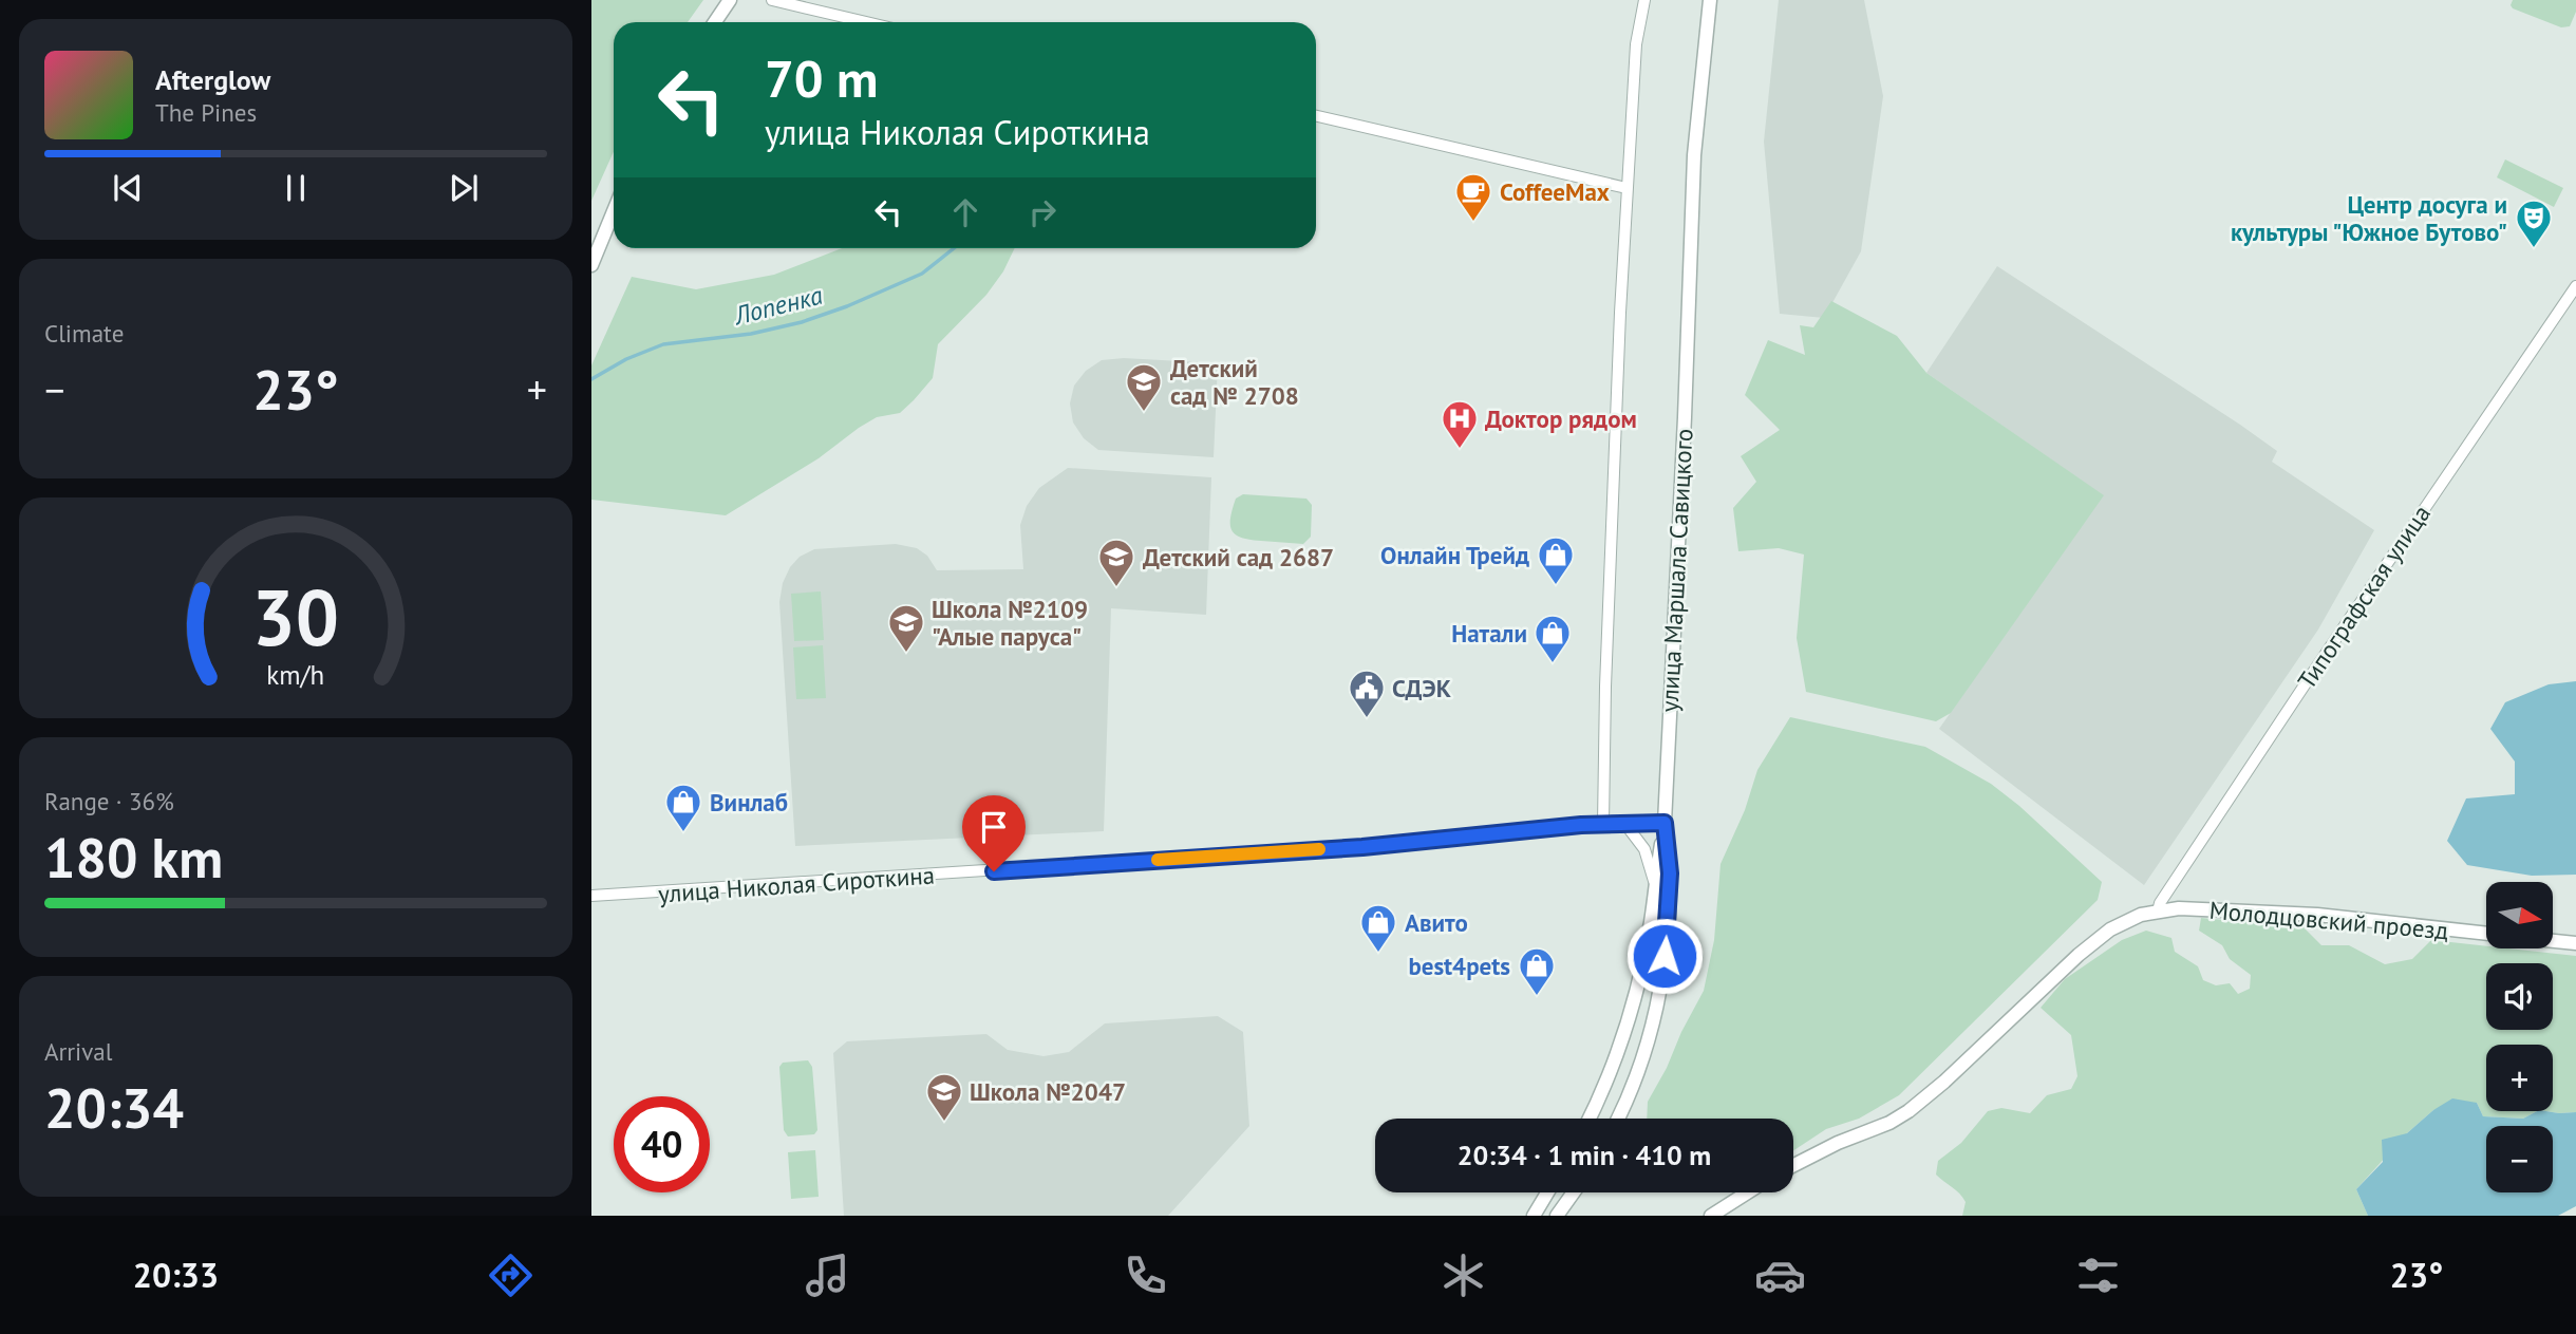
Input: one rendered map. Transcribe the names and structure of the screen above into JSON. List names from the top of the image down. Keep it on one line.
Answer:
{"streets":{"street":["улица Маршала Савицкого","Типографская улица","улица Николая Сироткина","Молодцовский проезд"]},"crossings":[["улица Маршала Савицкого","улица Николая Сироткина"],["Типографская улица","Молодцовский проезд"]],"water":["Лопенка"],"places":{"cafe":["CoffeeMax"],"theatre":["Центр досуга и культуры \"Южное Бутово\""],"school or university":["Детский сад № 2708","Детский сад 2687","Школа №2109 \"Алые паруса\"","Школа №2047"],"hospital":["Доктор рядом"],"shop":["Онлайн Трейд","Натали","Винлаб","Авито","best4pets"],"public building":["СДЭК"]},"north":"right","page":{"turn":["70 m","улица Николая Сироткина"],"song":["Afterglow","The Pines"],"tile":["Climate",["Range · 36%","180 km"],["Arrival","20:34"]],"heat":["−","23°","+"],"map_buttons":["+","−"],"limit":"40","trip":"20:34 · 1 min · 410 m","tabs":["20:33","23°"],"gauge":["30","km/h"]}}
